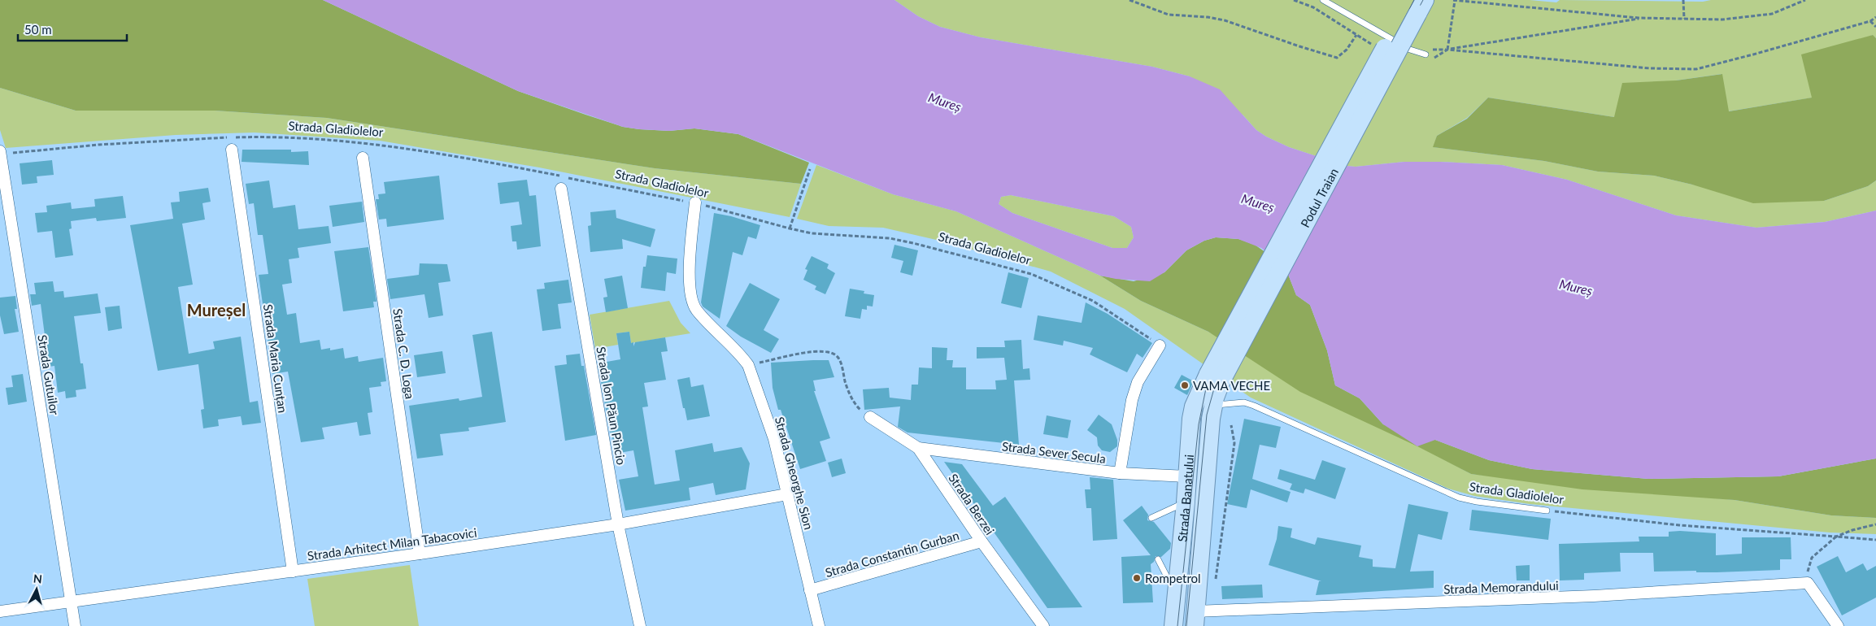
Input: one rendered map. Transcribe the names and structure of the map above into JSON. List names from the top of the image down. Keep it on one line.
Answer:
{"streets":{"main road":["Podul Traian","Strada Banatului"],"street":["Strada C. D. Loga","Strada Maria Cunțan","Strada Gutuilor","Strada Ion Păun Pincio","Strada Sever Secula","Strada Gheorghe Sion","Strada Berzei","Strada Arhitect Milan Tabacovici","Strada Constantin Gurban","Strada Memorandului"],"lane":["Strada Gladiolelor"]},"crossings":[["Strada Gladiolelor","Strada Gutuilor"],["Strada Gladiolelor","Strada Gheorghe Sion"],["Strada Gladiolelor","Strada Banatului"],["Podul Traian","Strada Banatului"],["Strada C. D. Loga","Strada Arhitect Milan Tabacovici"],["Strada Maria Cunțan","Strada Arhitect Milan Tabacovici"],["Strada Gutuilor","Strada Arhitect Milan Tabacovici"],["Strada Ion Păun Pincio","Strada Arhitect Milan Tabacovici"],["Strada Sever Secula","Strada Banatului"],["Strada Sever Secula","Strada Berzei"],["Strada Gheorghe Sion","Strada Arhitect Milan Tabacovici"],["Strada Gheorghe Sion","Strada Constantin Gurban"],["Strada Banatului","Strada Memorandului"],["Strada Berzei","Strada Constantin Gurban"]],"districts":["Mureșel"],"water":["Mureș"],"places":["VAMA VECHE","Rompetrol"],"scale_bar":"50 m","north":"top"}
